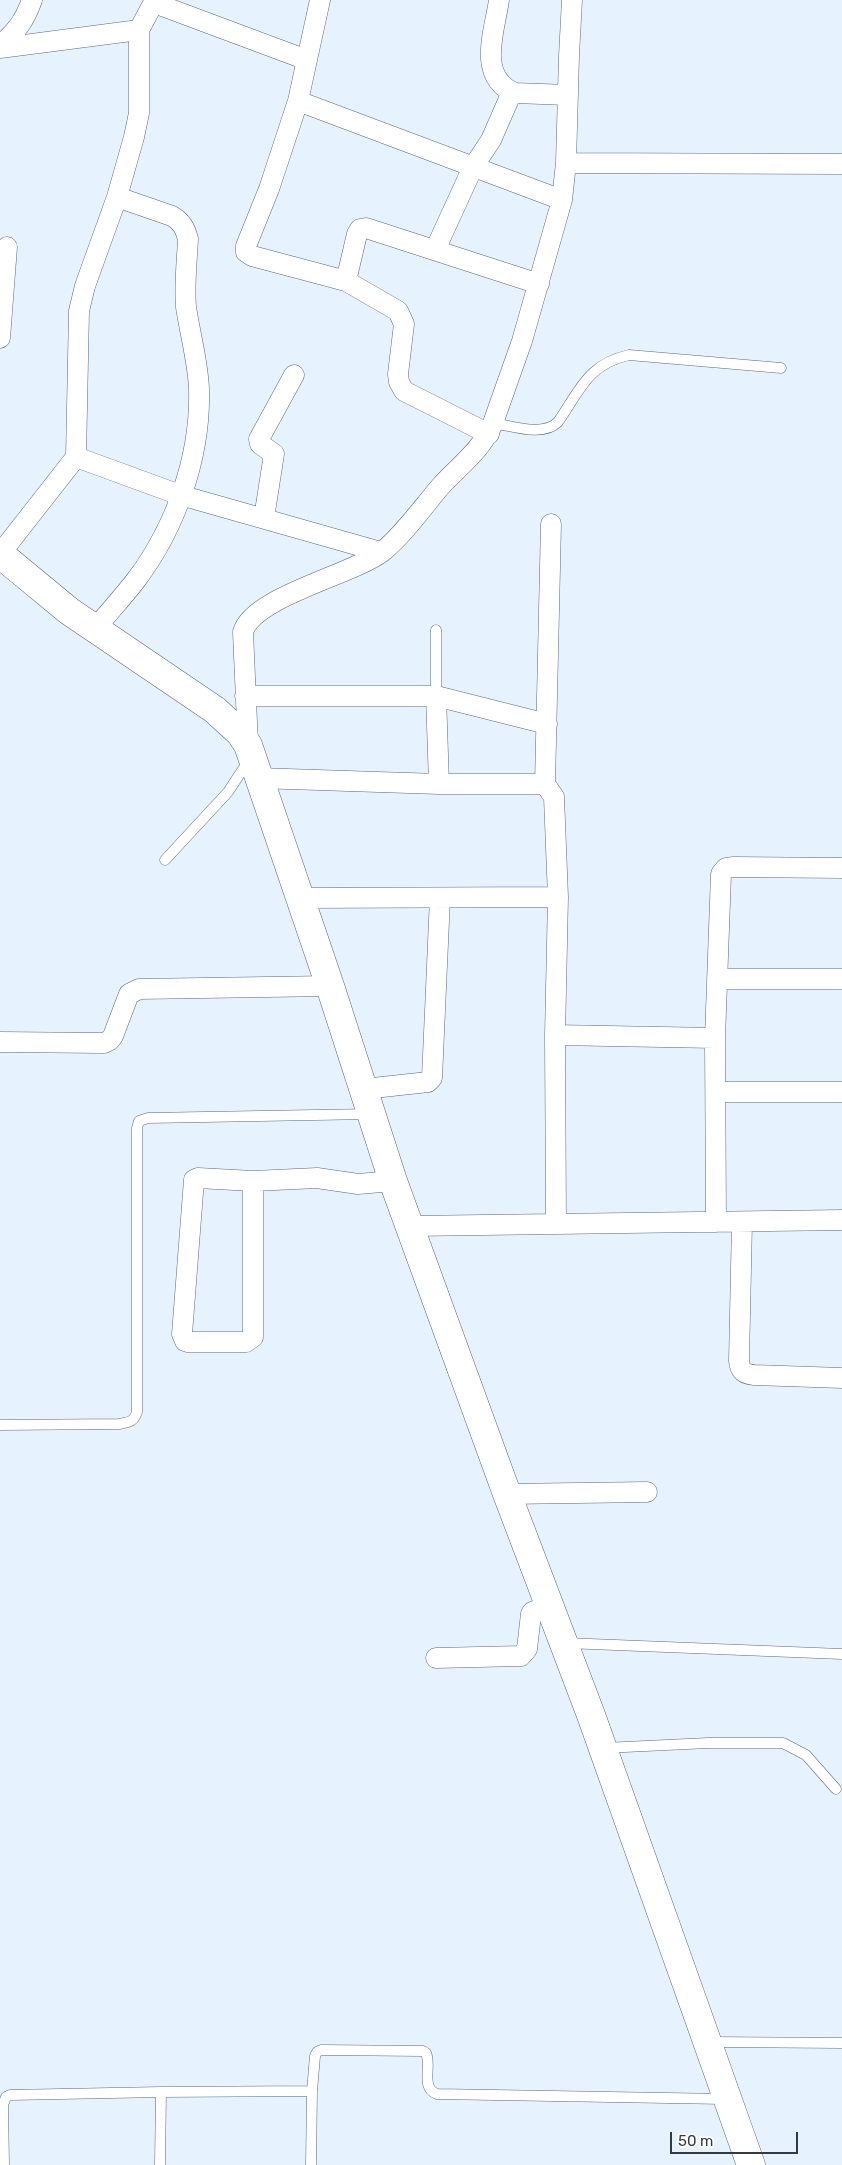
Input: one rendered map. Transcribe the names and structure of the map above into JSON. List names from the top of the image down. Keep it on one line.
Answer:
{"scale_bar":"50 m"}
